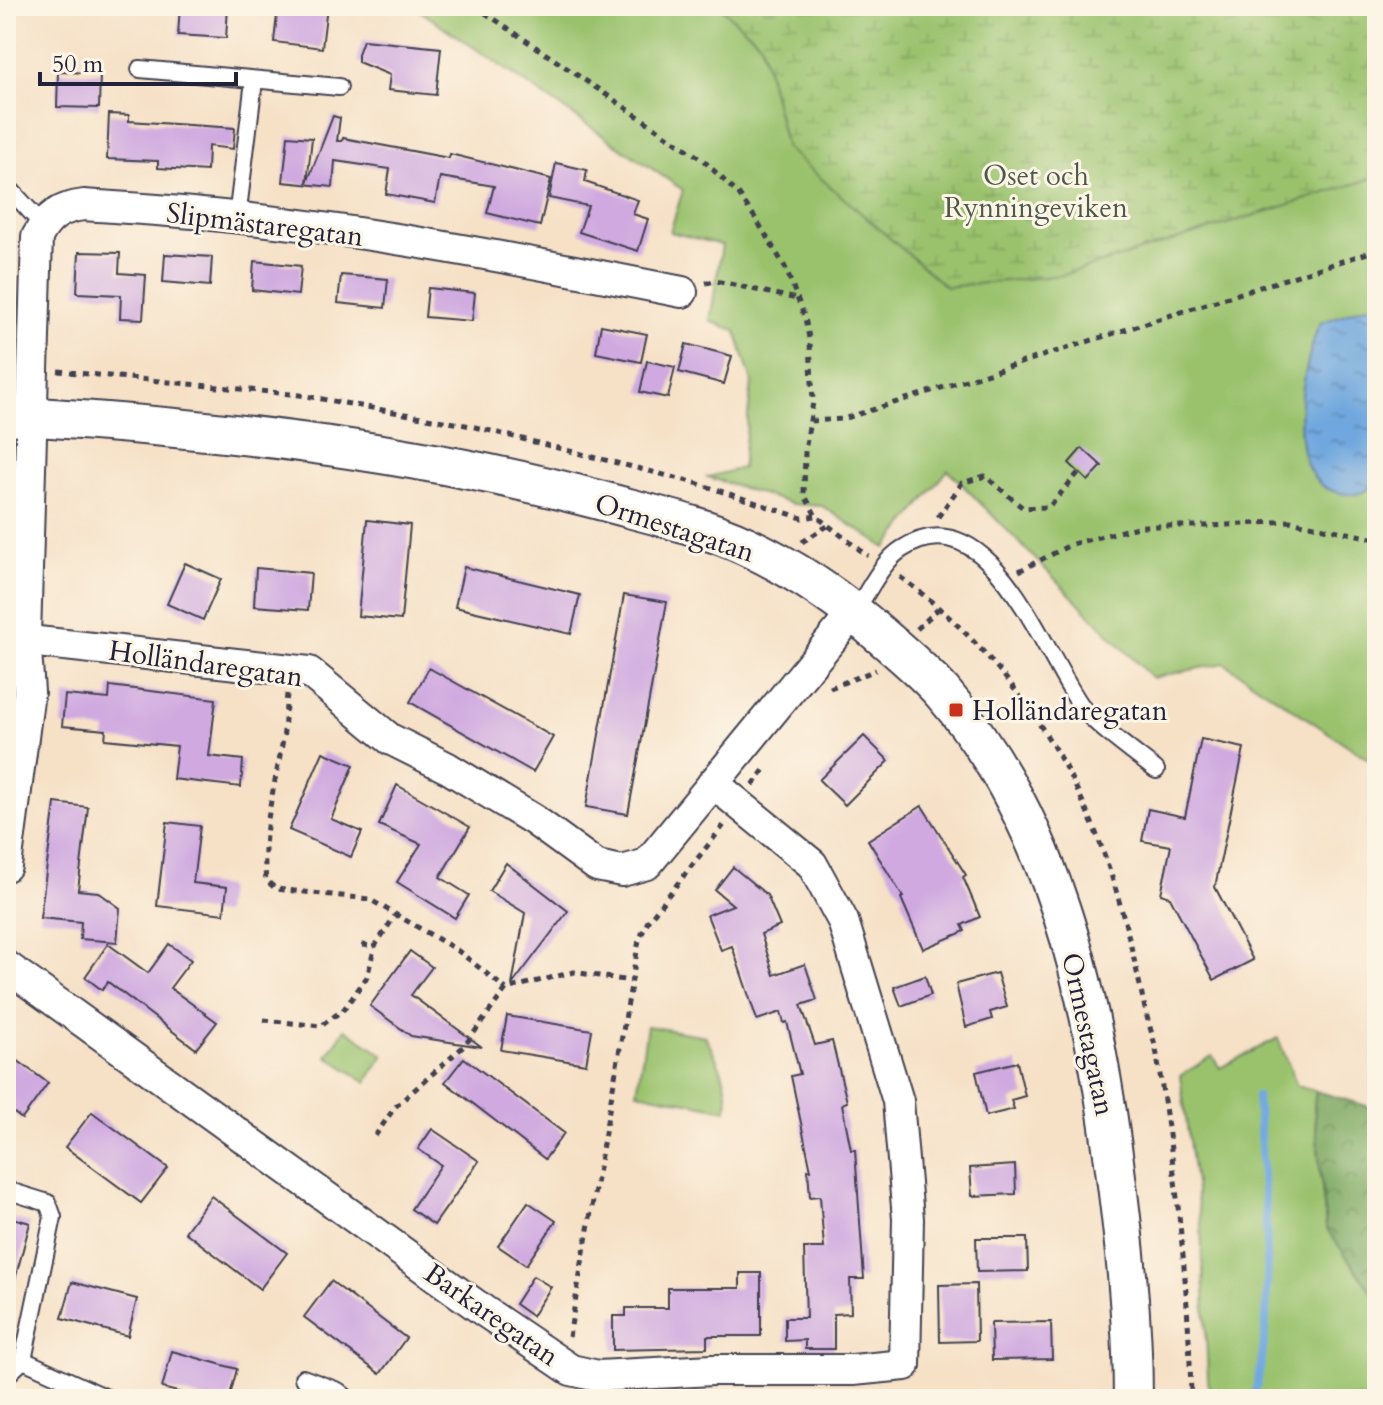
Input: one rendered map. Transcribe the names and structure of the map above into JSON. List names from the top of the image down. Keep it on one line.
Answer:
{"streets":{"street":["Slipmästaregatan","Ormestagatan","Holländaregatan","Barkaregatan"]},"crossings":[["Ormestagatan","Holländaregatan"],["Holländaregatan","Barkaregatan"]],"parks":["Oset och Rynningeviken"],"places":{"transit":["Holländaregatan"]},"scale_bar":"50 m"}
